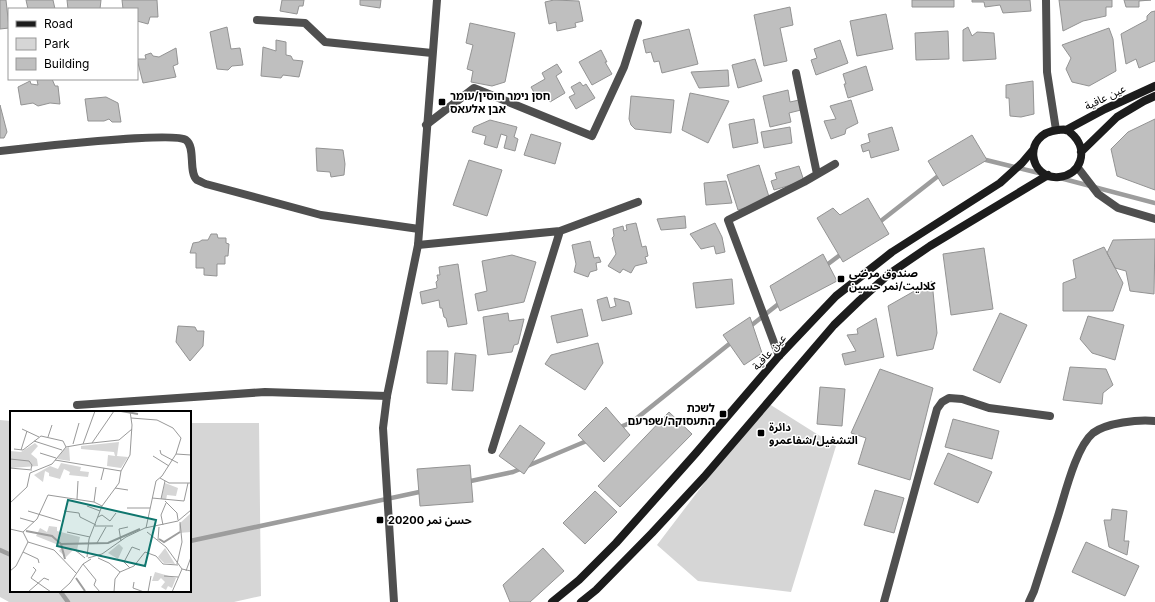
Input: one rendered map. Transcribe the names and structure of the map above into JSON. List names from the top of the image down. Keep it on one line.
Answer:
{"streets":{"main road":["عين عافية"]},"places":{"transit":["חסן נימר חוסין/עומר אבן אלעאס","صندوق مرضى كلاليت/نمر حسين","לשכת התעסוקה/שפרעם","دائرة التشغيل/شفاعمرو","حسن نمر 20200"]},"legend":["Road","Park","Building"]}
